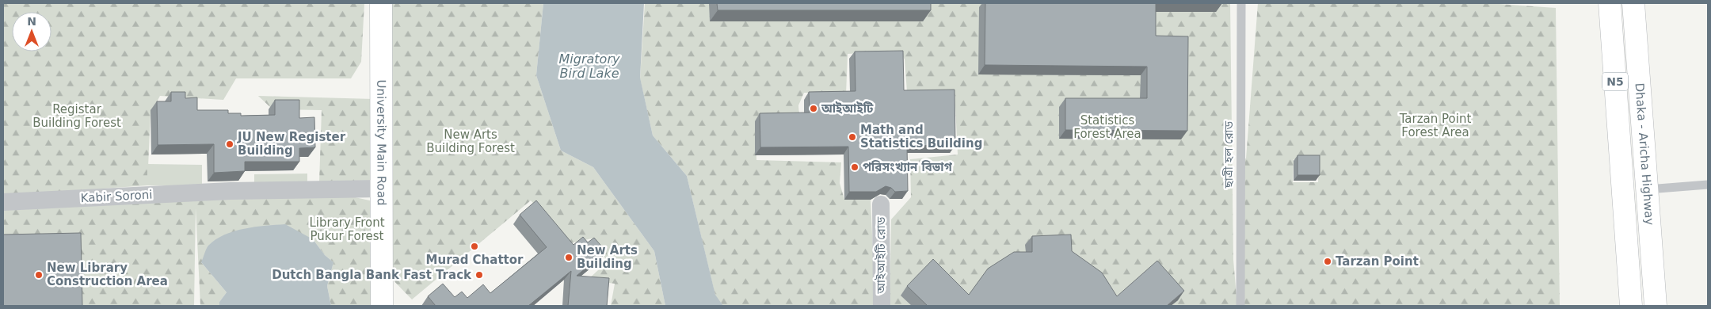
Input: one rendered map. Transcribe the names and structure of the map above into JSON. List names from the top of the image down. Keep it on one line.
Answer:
{"streets":{"main road":["N5","University Main Road","Dhaka - Aricha Highway"],"street":["Kabir Soroni","আইআইটি রোড"],"lane":["ছাত্রী হল রোড"]},"crossings":[["University Main Road","Kabir Soroni"]],"water":["Migratory Bird Lake"],"parks":["Registar Building Forest","Tarzan Point Forest Area","Statistics Forest Area","New Arts Building Forest","Library Front Pukur Forest"],"places":["আইআইটি","Math and Statistics Building","JU New Register Building","পরিসংখ্যান বিভাগ","Murad Chattor","New Arts Building","Tarzan Point","New Library Construction Area","Dutch Bangla Bank Fast Track"],"north":"top"}
